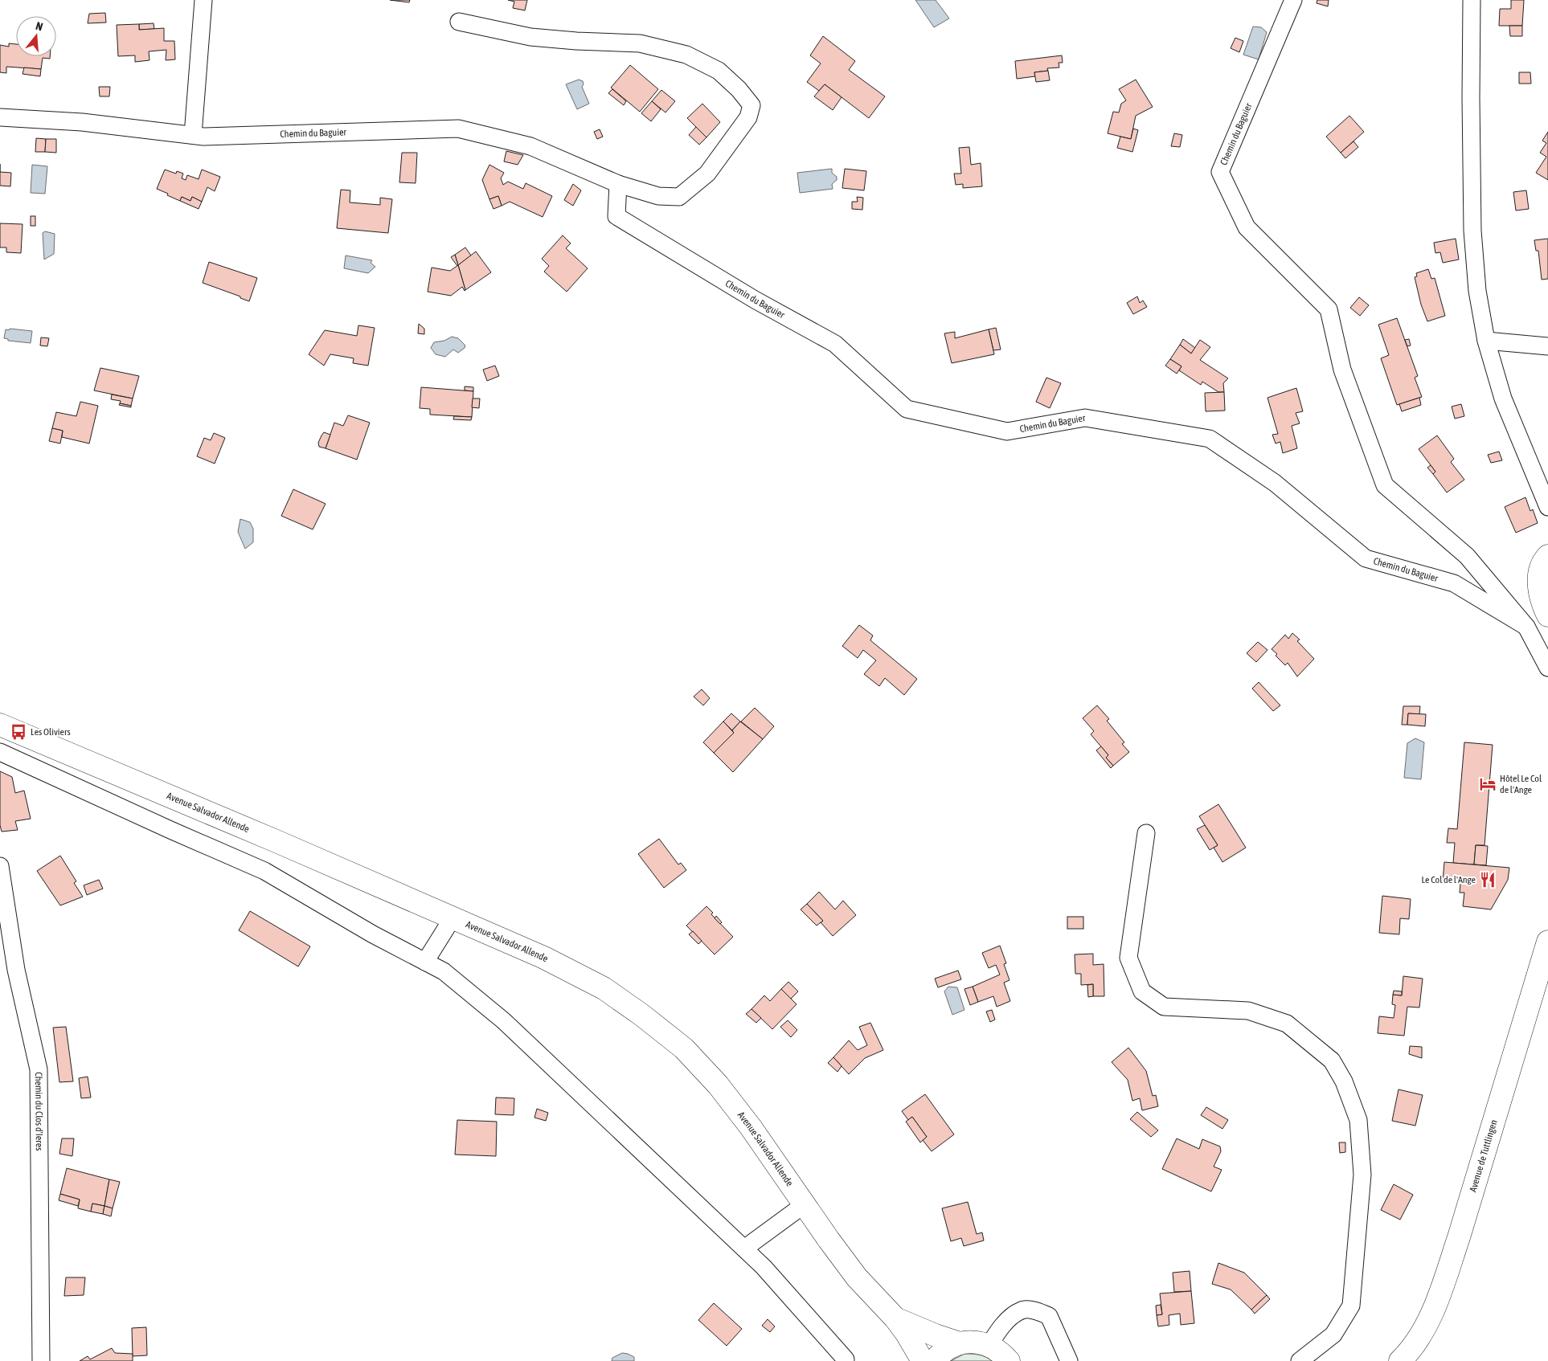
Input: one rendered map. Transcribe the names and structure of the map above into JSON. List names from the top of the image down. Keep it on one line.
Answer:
{"streets":{"main road":["Avenue Salvador Allende","Avenue de Tuttlingen"],"street":["Chemin du Baguier","Chemin du Clos d'Ieres"]},"places":{"bus stop":["Les Oliviers"],"hotel":["Hôtel Le Col de l'Ange"],"restaurant":["Le Col de l'Ange"]},"north":"top"}
